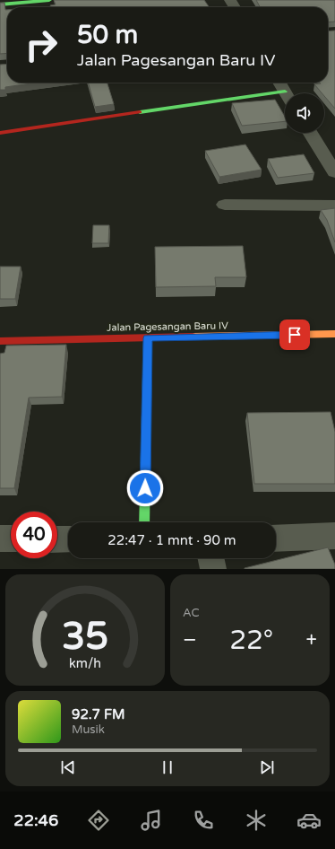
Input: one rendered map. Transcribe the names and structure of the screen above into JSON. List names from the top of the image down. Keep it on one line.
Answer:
{"streets":{"street":["Jalan Pagesangan Baru IV"]},"page":{"turn":["50 m","Jalan Pagesangan Baru IV"],"limit":"40","trip":"22:47 · 1 mnt · 90 m","tile":"AC","heat":["−","22°","+"],"song":["92.7 FM","Musik"],"tabs":"22:46","gauge":["35","km/h"]}}
